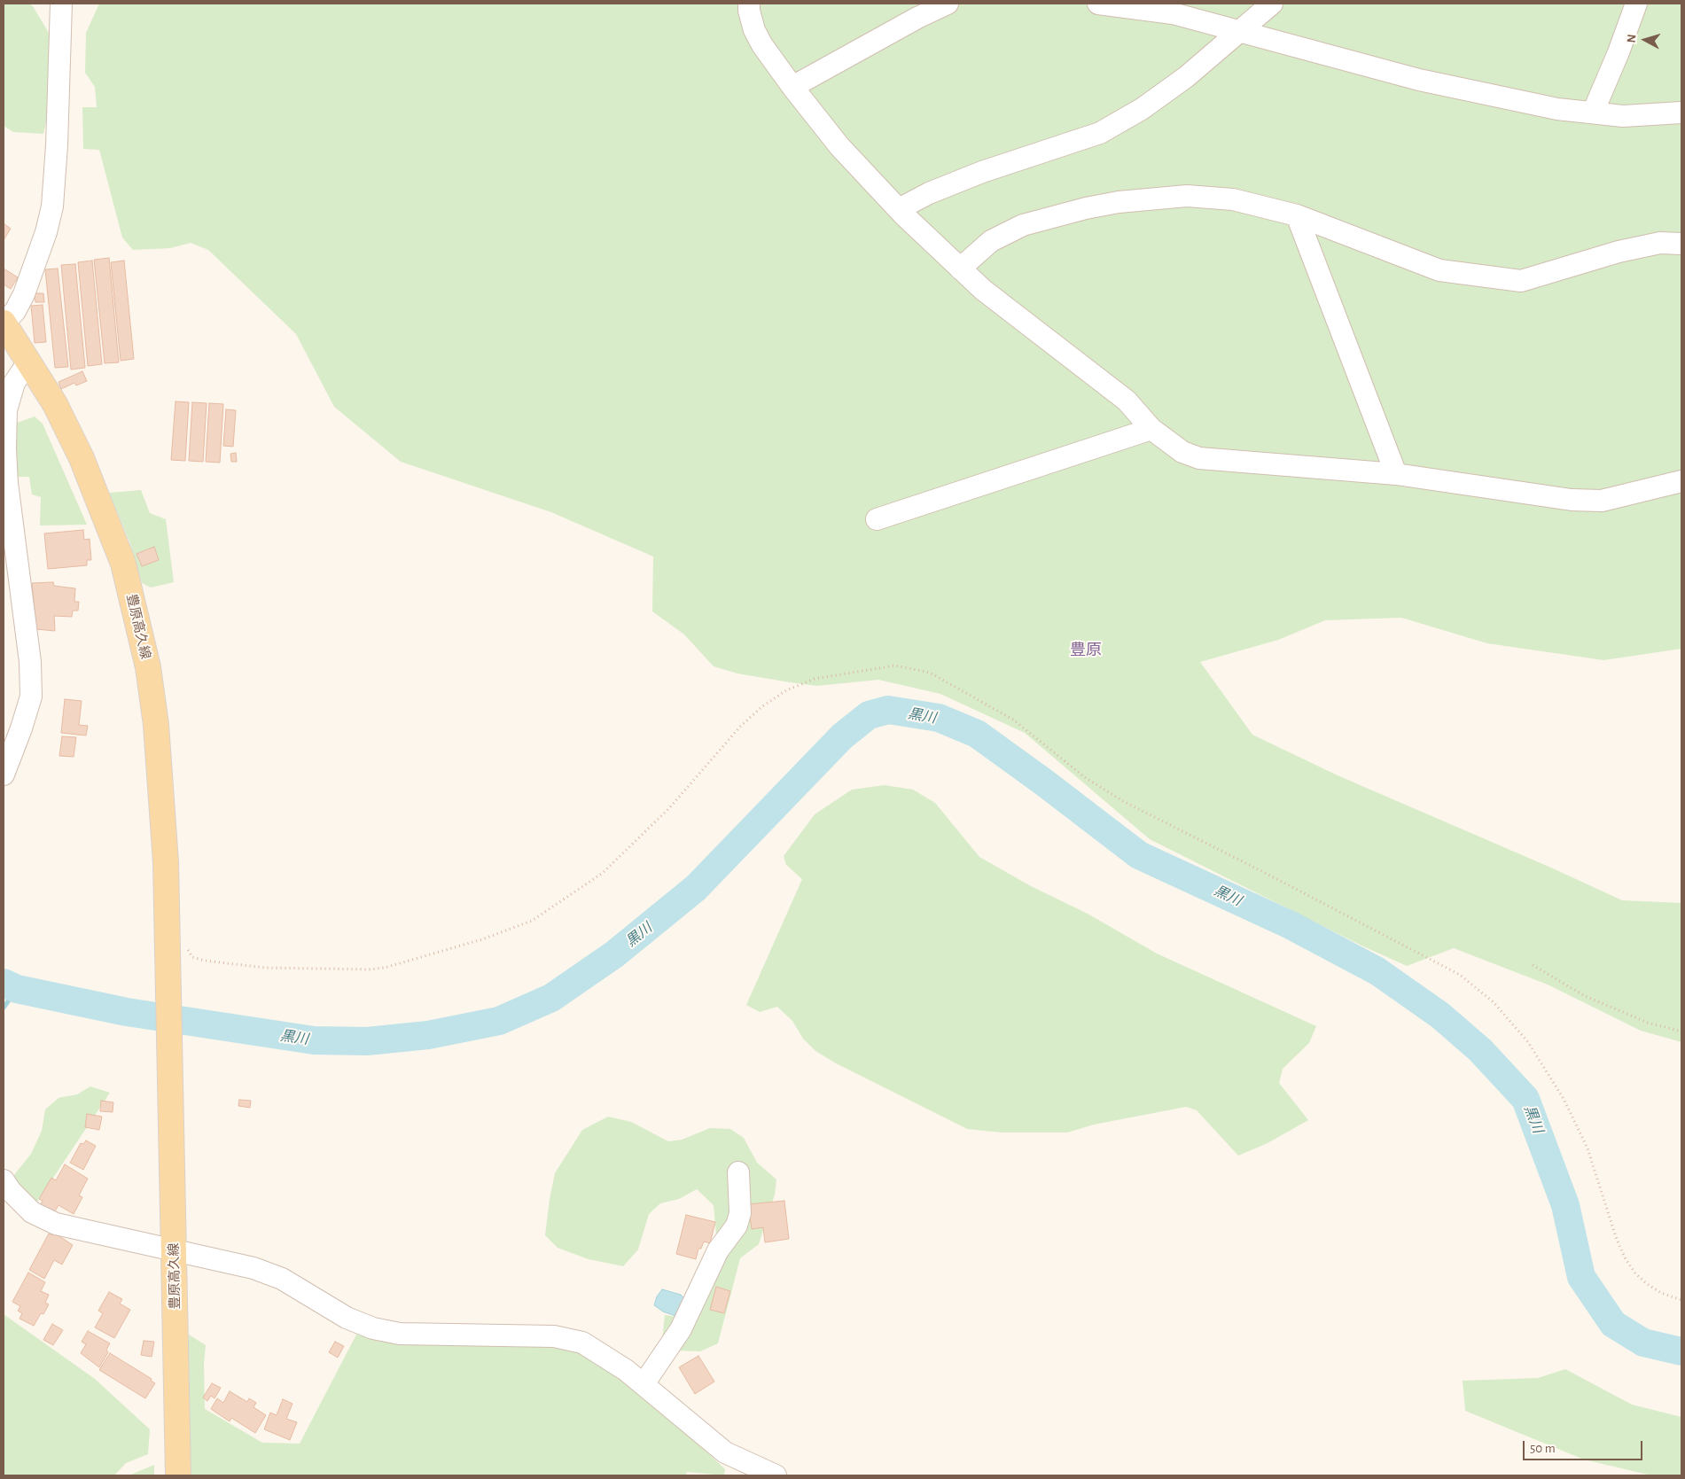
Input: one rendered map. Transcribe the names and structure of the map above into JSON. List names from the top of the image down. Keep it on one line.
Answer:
{"streets":{"main road":["豊原高久線"]},"districts":["豊原"],"water":["黒川"],"scale_bar":"50 m","north":"left"}
